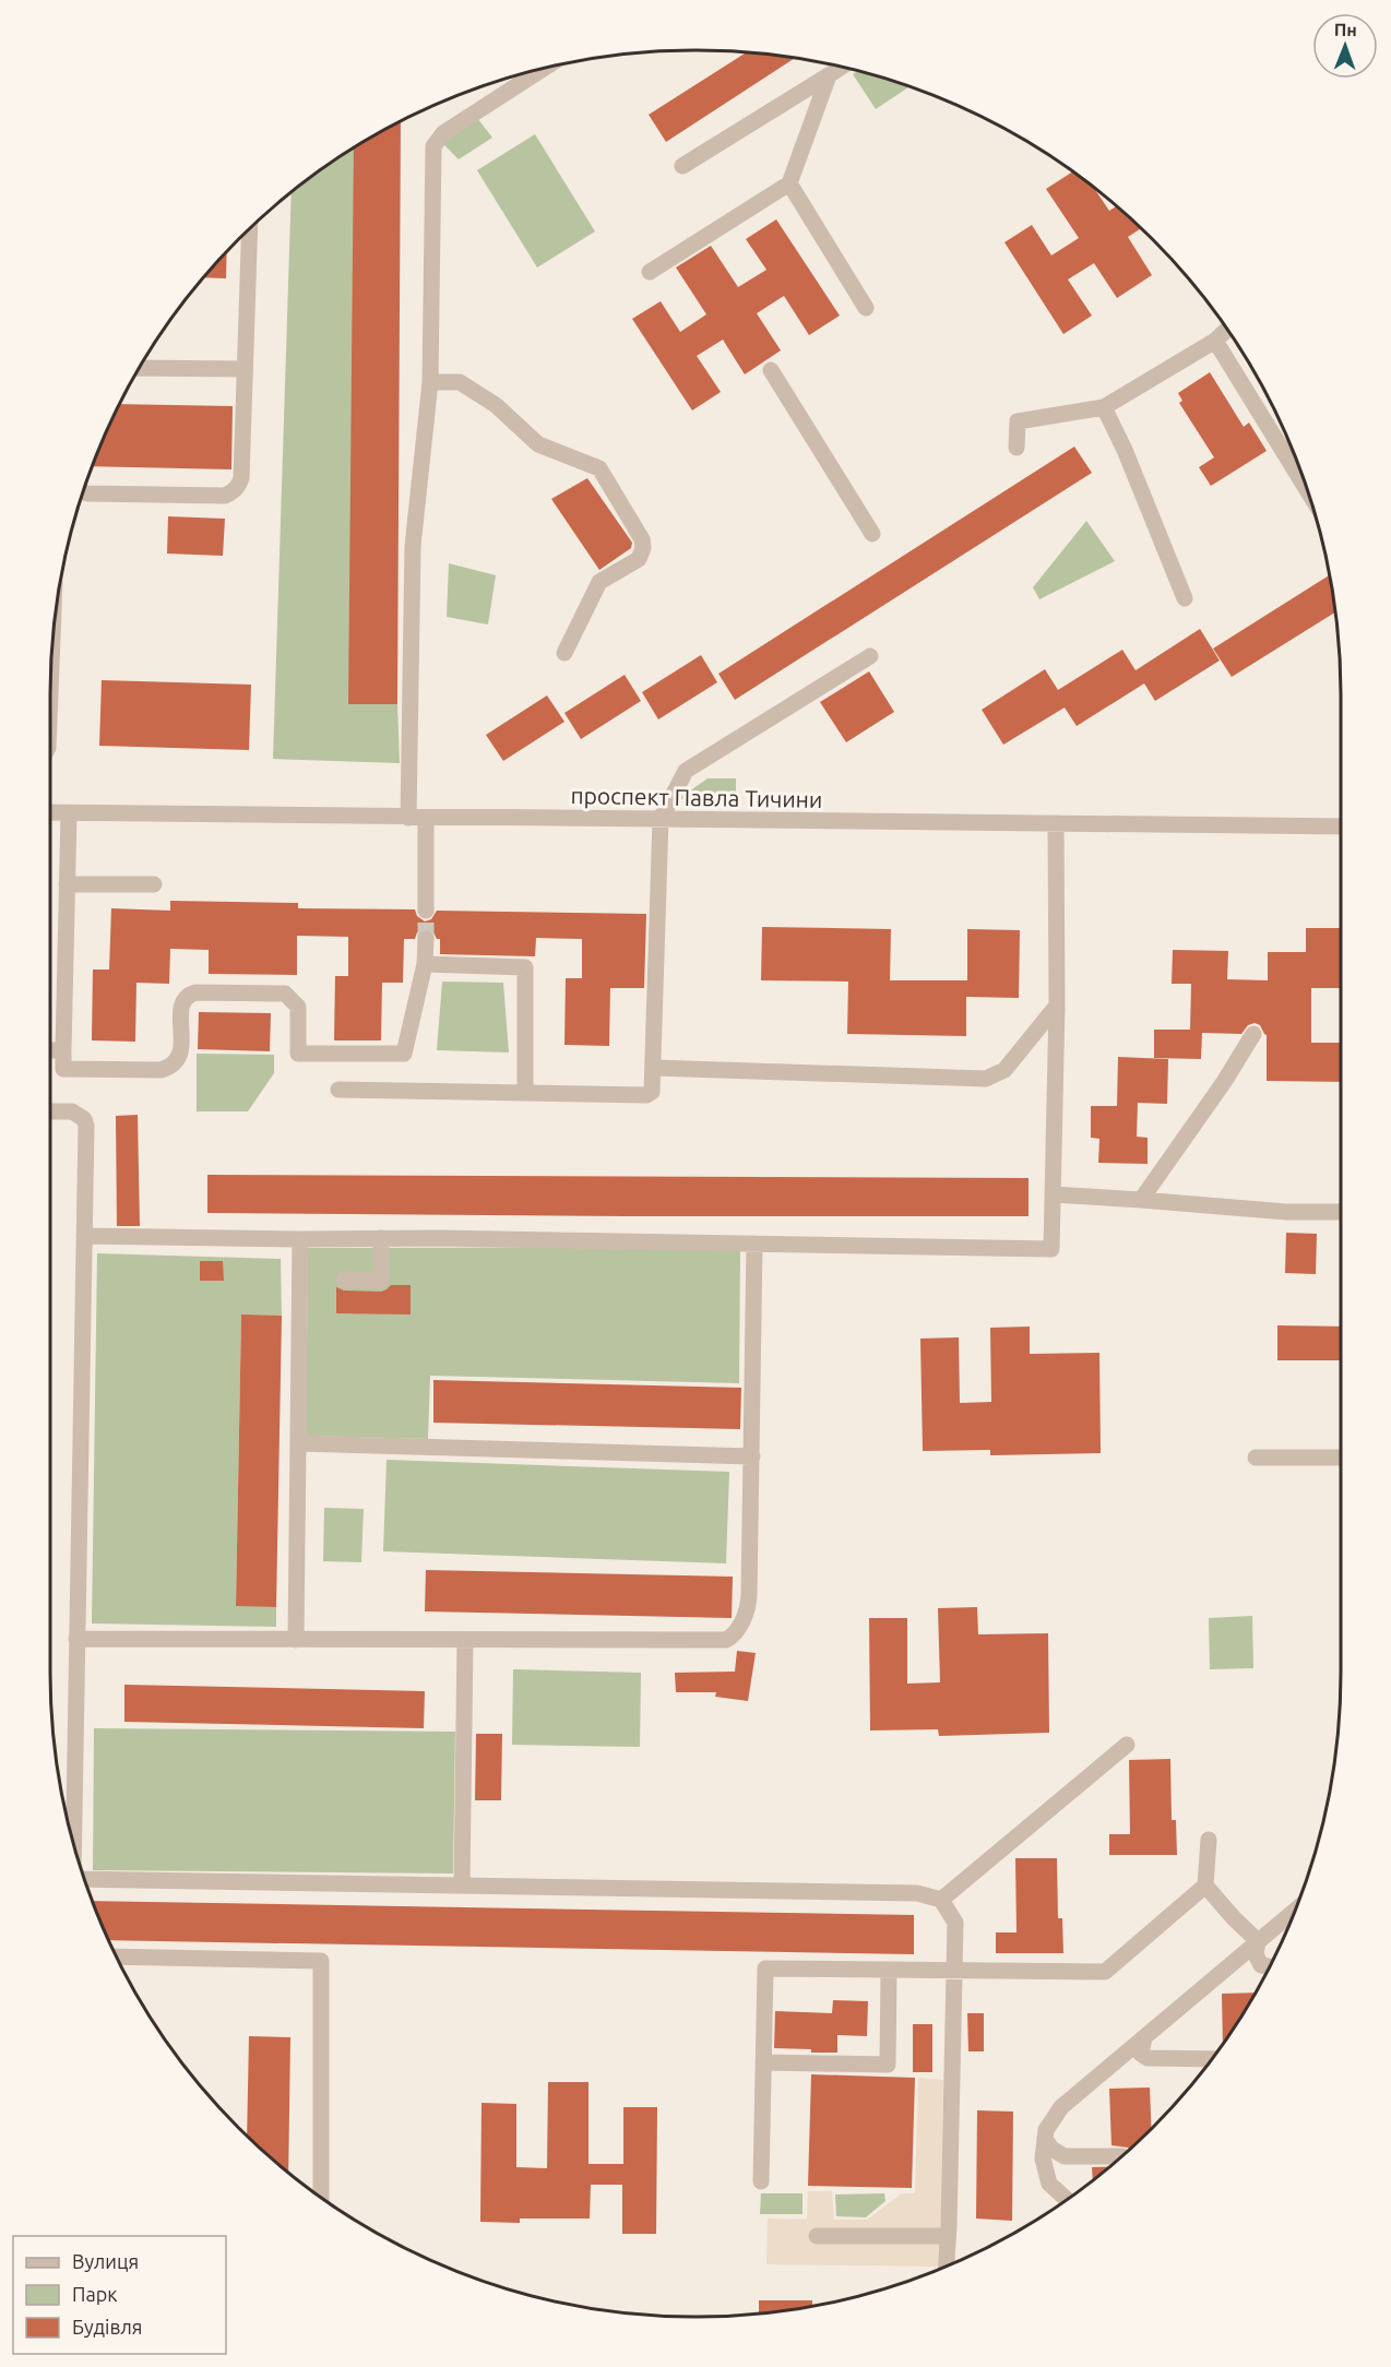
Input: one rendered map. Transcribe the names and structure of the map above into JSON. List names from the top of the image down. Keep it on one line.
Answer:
{"streets":{"street":["проспект Павла Тичини"]},"legend":["Вулиця","Парк","Будівля"],"north":"top"}
